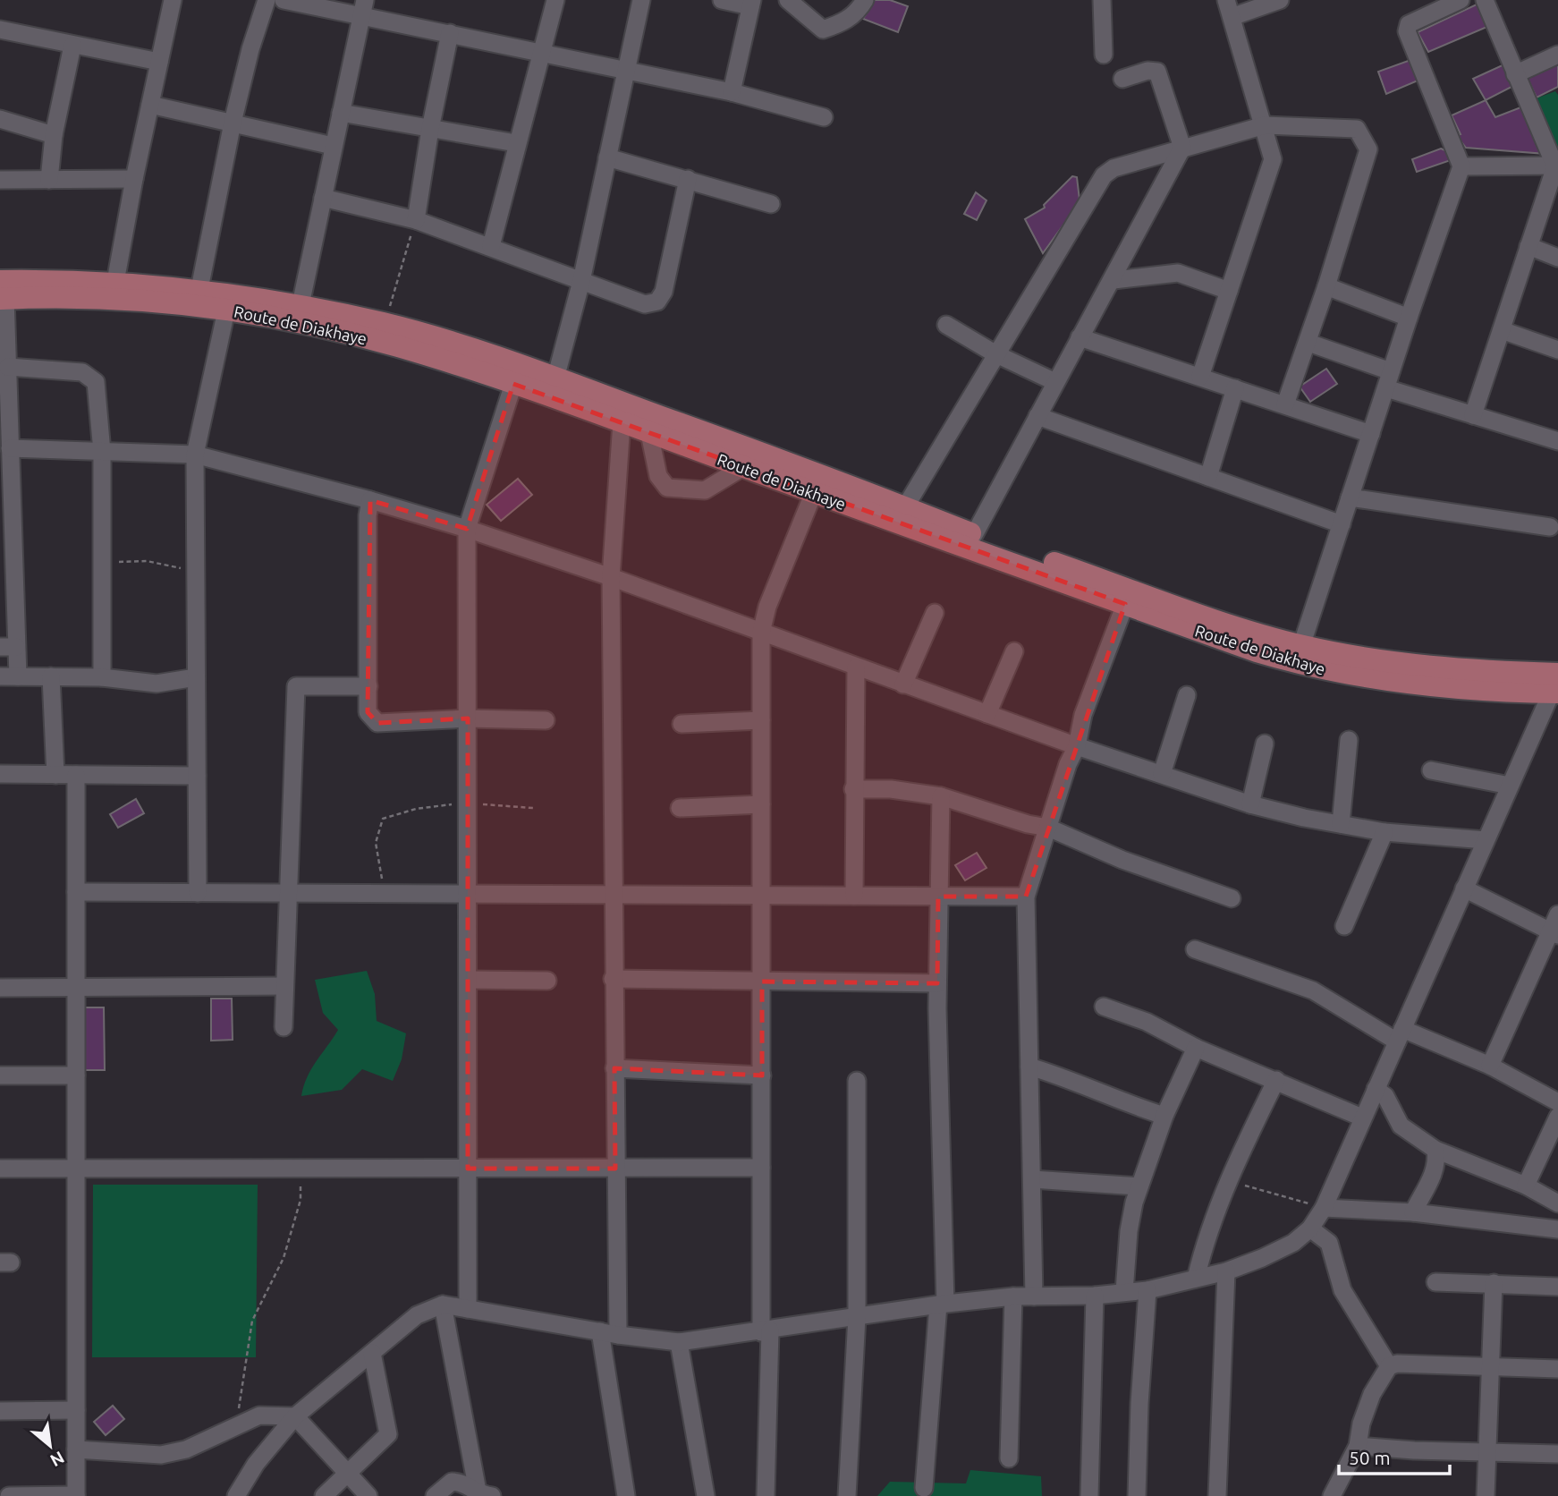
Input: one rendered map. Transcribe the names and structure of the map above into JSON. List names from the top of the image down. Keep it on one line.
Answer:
{"streets":{"main road":["Route de Diakhaye"]},"scale_bar":"50 m","north":"bottom right"}
